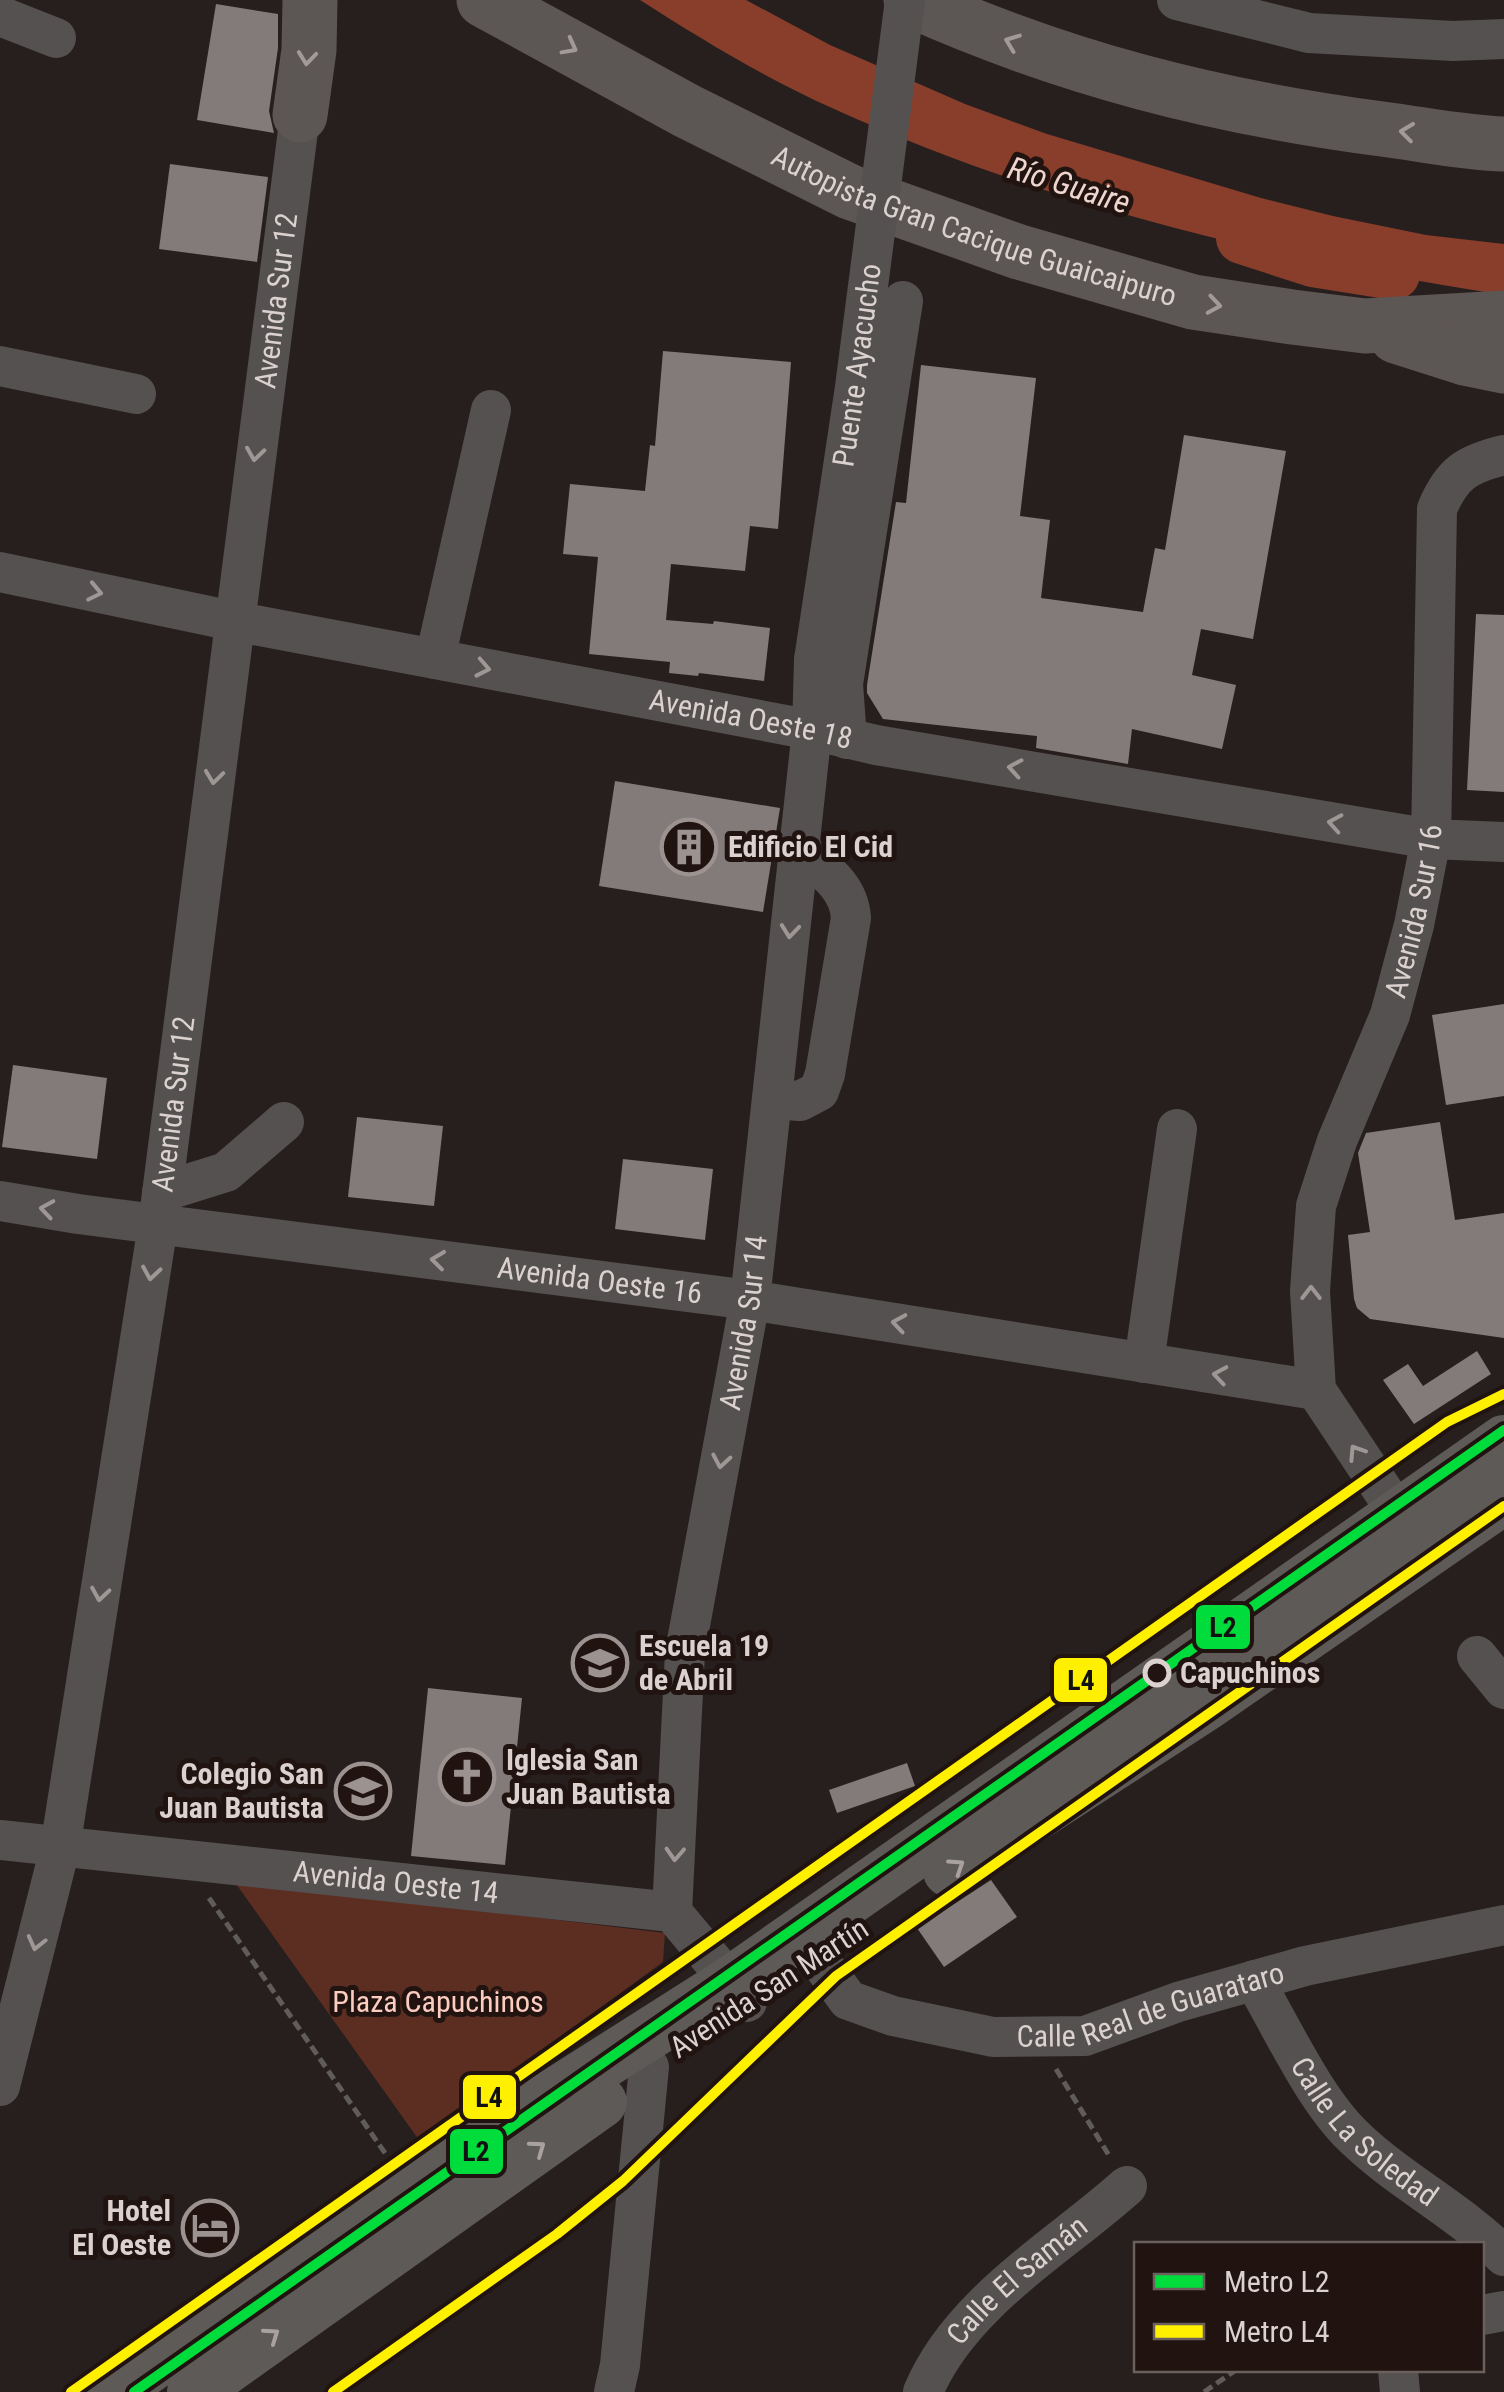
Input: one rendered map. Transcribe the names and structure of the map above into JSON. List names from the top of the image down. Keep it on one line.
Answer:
{"streets":{"highway":["Autopista Gran Cacique Guaicaipuro"],"main road":["Avenida San Martín"],"street":["Avenida Sur 12","Puente Ayacucho","Avenida Oeste 18","Avenida Sur 16","Avenida Oeste 16","Avenida Sur 14","Avenida Oeste 14","Calle Real de Guarataro","Calle La Soledad","Calle El Samán"]},"crossings":[["Avenida Sur 12","Avenida Oeste 18"],["Avenida Sur 12","Avenida Oeste 16"],["Avenida Sur 12","Avenida Oeste 14"],["Puente Ayacucho","Avenida Oeste 18"],["Puente Ayacucho","Avenida Sur 14"],["Avenida Oeste 18","Avenida Sur 16"],["Avenida Oeste 18","Avenida Sur 14"],["Avenida Sur 16","Avenida Oeste 16"],["Avenida Oeste 16","Avenida Sur 14"],["Avenida Sur 14","Avenida Oeste 14"],["Avenida San Martín","Calle Real de Guarataro"],["Calle Real de Guarataro","Calle La Soledad"]],"one_way":["Avenida Sur 12","Avenida Oeste 16","Avenida Sur 14"],"water":["Río Guaire"],"parks":["Plaza Capuchinos"],"places":{"building":["Edificio El Cid"],"school or university":["Escuela 19 de Abril","Colegio San Juan Bautista"],"other":["Capuchinos"],"church":["Iglesia San Juan Bautista"],"hotel":["Hotel El Oeste"]},"lines":["metro line L4","metro line L2"],"legend":["Metro L2","Metro L4"]}
